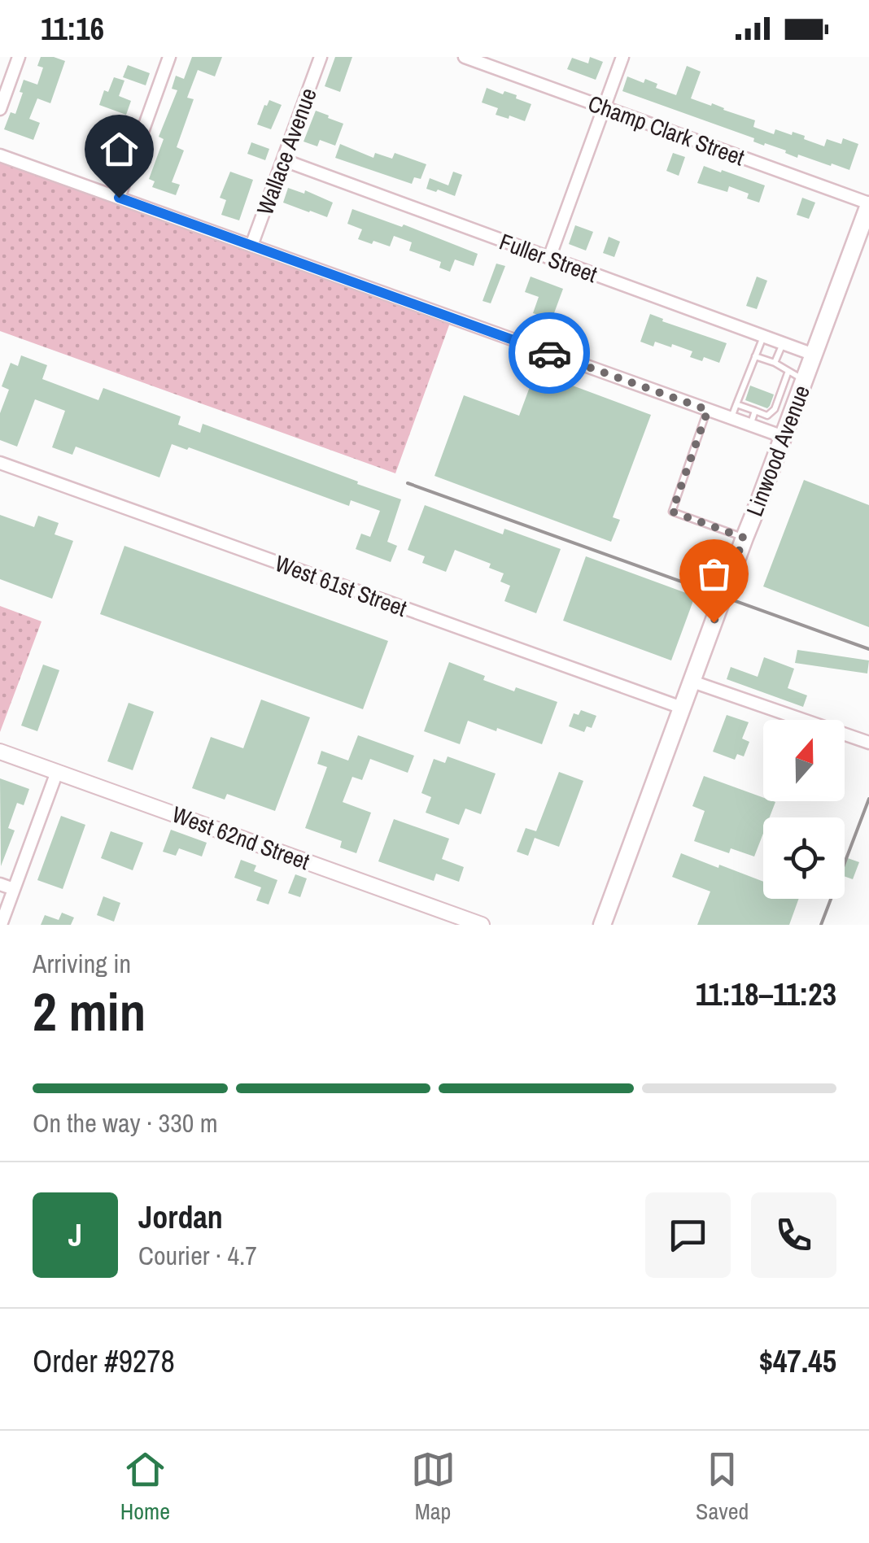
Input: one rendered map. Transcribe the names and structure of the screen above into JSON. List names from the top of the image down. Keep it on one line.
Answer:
{"streets":{"main road":["Linwood Avenue"],"street":["Champ Clark Street","Wallace Avenue","Fuller Street","West 61st Street","West 62nd Street"]},"crossings":[["Champ Clark Street","Linwood Avenue"],["Wallace Avenue","Fuller Street"],["Fuller Street","Linwood Avenue"],["Linwood Avenue","West 61st Street"]],"north":"top","page":{"status":"11:16","heading":["2 min","Arriving in","11:18–11:23"],"panel":["Jordan","Courier · 4.7","Order #9278","$47.45"],"bar":"On the way · 330 m","round":"J","tabs":["Home","Map","Saved"]}}
